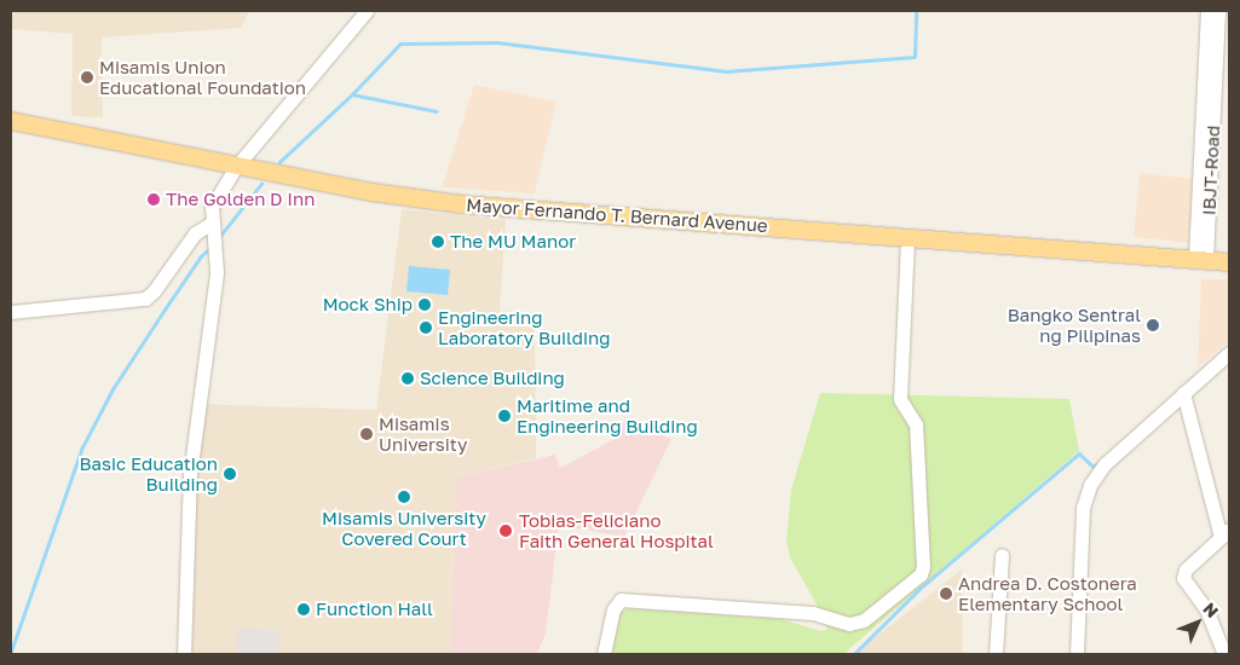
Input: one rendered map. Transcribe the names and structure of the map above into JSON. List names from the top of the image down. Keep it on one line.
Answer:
{"streets":{"main road":["Mayor Fernando T. Bernard Avenue"],"street":["IBJT-Road"]},"crossings":[["IBJT-Road","Mayor Fernando T. Bernard Avenue"]],"places":["Misamis Union Educational Foundation","The Golden D Inn","The MU Manor","Mock Ship","Bangko Sentral ng Pilipinas","Engineering Laboratory Building","Science Building","Maritime and Engineering Building","Misamis University","Basic Education Building","Misamis University Covered Court","Tobias-Feliciano Faith General Hospital","Andrea D. Costonera Elementary School","Function Hall"],"north":"top right"}
